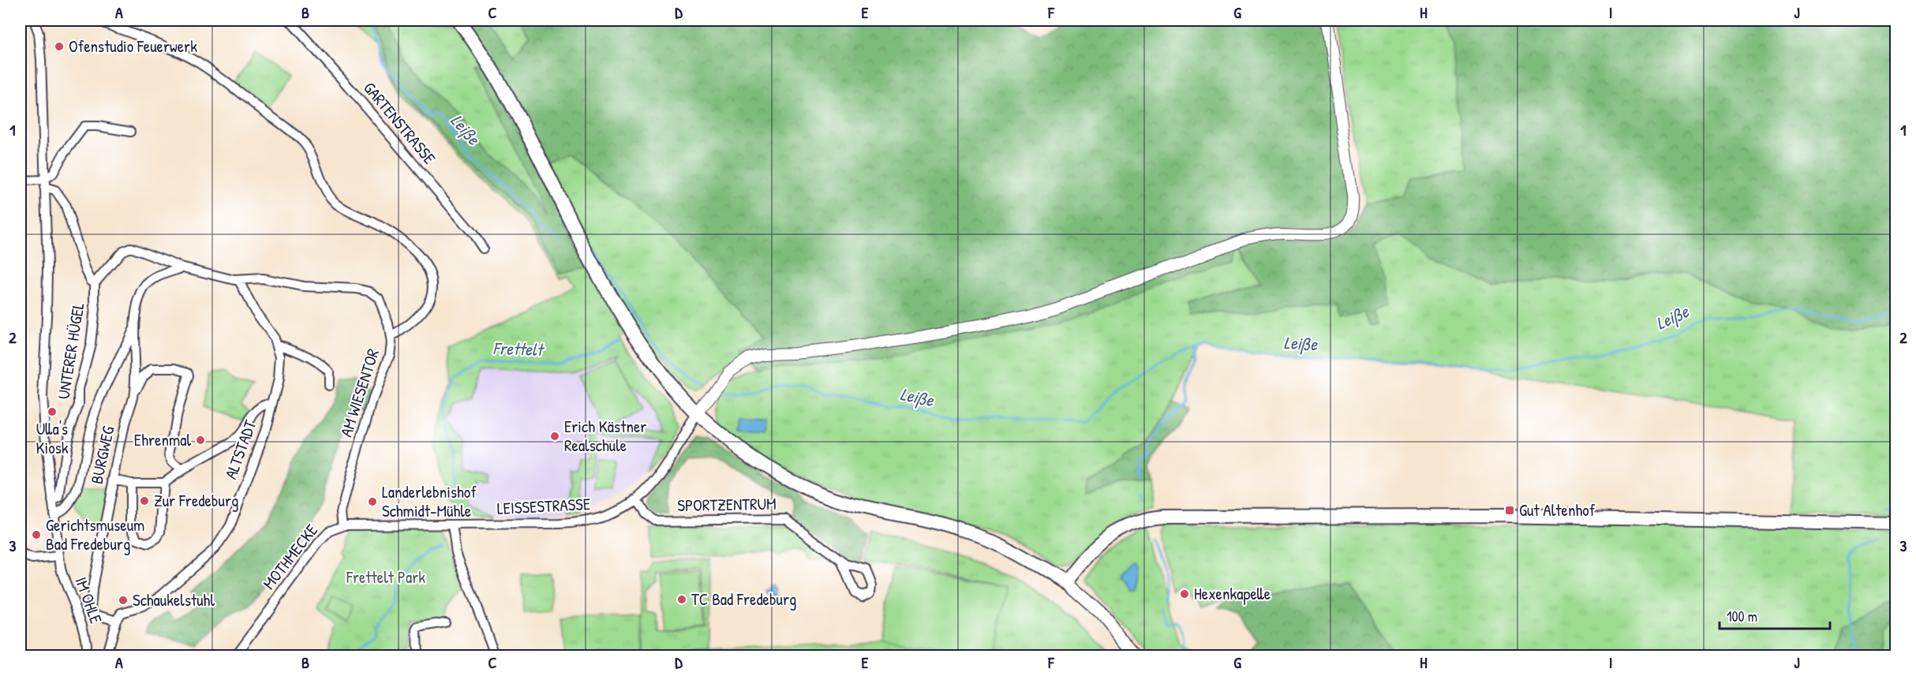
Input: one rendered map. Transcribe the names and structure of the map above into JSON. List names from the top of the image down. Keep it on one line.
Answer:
{"streets":{"street":["GARTENSTRASSE","UNTERER HÜGEL","AM WIESENTOR","ALTSTADT","BURGWEG","SPORTZENTRUM","LEISSESTRASSE","MOTHMECKE","IM OHLE"]},"crossings":[["UNTERER HÜGEL","AM WIESENTOR"],["UNTERER HÜGEL","IM OHLE"],["AM WIESENTOR","ALTSTADT"],["AM WIESENTOR","BURGWEG"],["AM WIESENTOR","MOTHMECKE"],["ALTSTADT","BURGWEG"],["SPORTZENTRUM","LEISSESTRASSE"],["LEISSESTRASSE","MOTHMECKE"]],"water":["Leiße","Frettelt"],"parks":["Frettelt Park"],"places":{"other":["Ofenstudio Feuerwerk","Ulla's Kiosk","Erich Kästner Realschule","Ehrenmal","Zur Fredeburg","Landerlebnishof Schmidt-Mühle","Gerichtsmuseum Bad Fredeburg","Hexenkapelle","TC Bad Fredeburg","Schaukelstuhl"],"transit":["Gut Altenhof"]},"scale_bar":"100 m","grid":{"columns":["A","B","C","D","E","F","G","H","I","J"],"rows":["1","2","3"]}}
